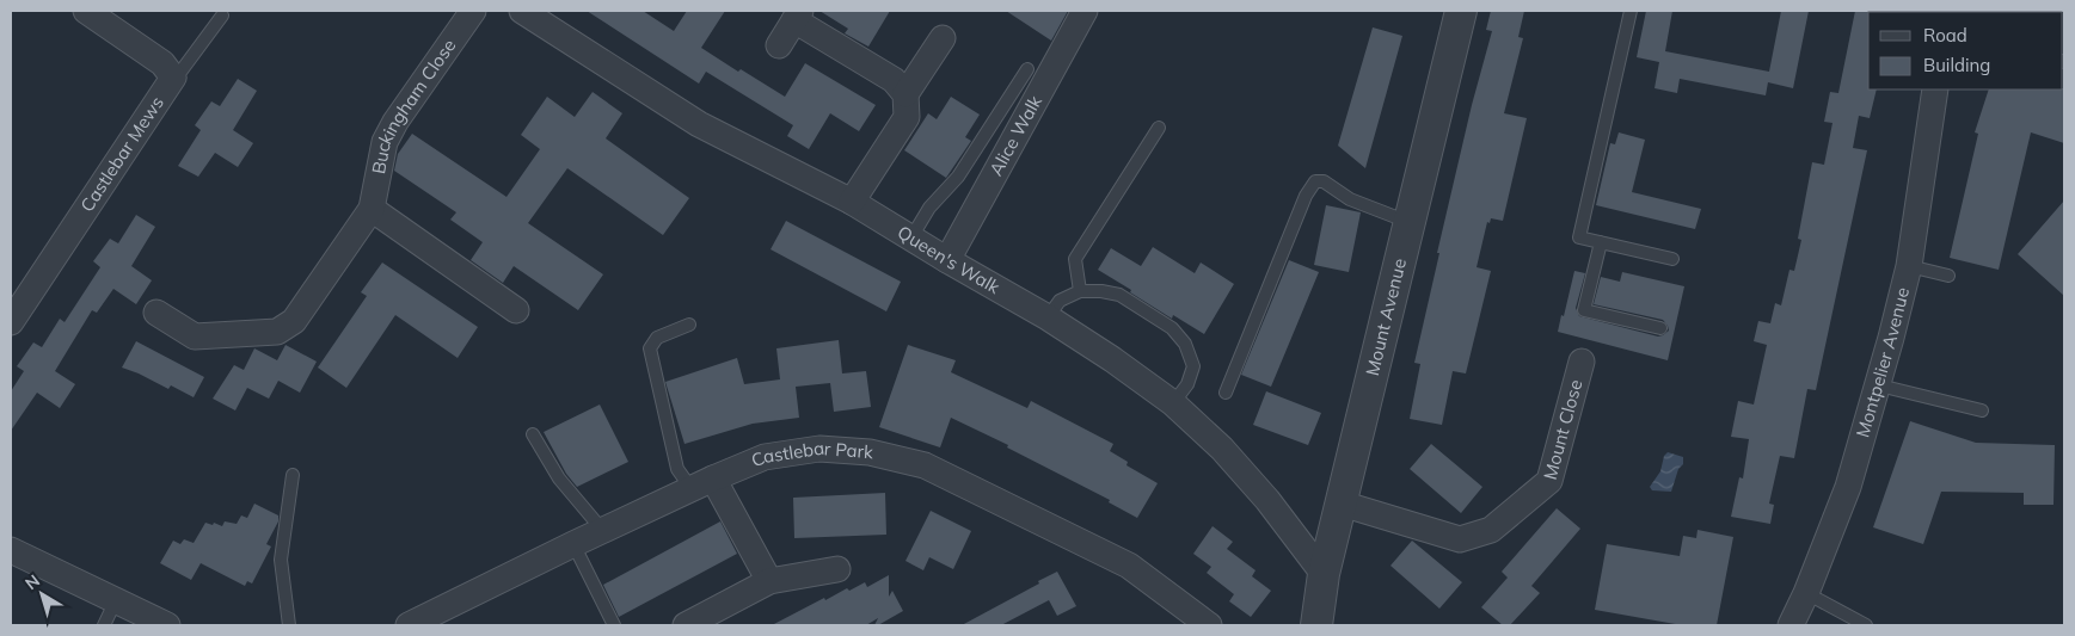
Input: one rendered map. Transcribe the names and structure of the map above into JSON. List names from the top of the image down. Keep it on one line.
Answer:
{"streets":{"street":["Buckingham Close","Alice Walk","Castlebar Mews","Queen's Walk","Mount Avenue","Montpelier Avenue","Mount Close","Castlebar Park"]},"crossings":[["Alice Walk","Queen's Walk"],["Queen's Walk","Mount Avenue"],["Mount Avenue","Mount Close"]],"legend":["Road","Building"],"north":"top left"}
